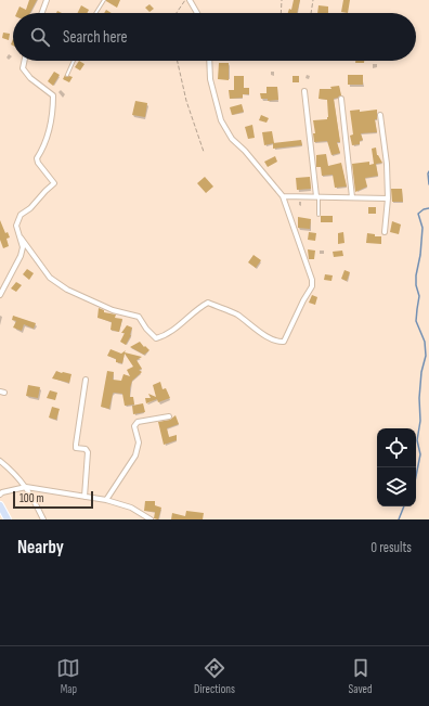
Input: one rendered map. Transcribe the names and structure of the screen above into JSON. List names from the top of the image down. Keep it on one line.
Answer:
{"scale_bar":"100 m","page":{"search":"Search here","scale":"100 m","heading":["Nearby","0 results"],"nav":["Map","Directions","Saved"]}}
